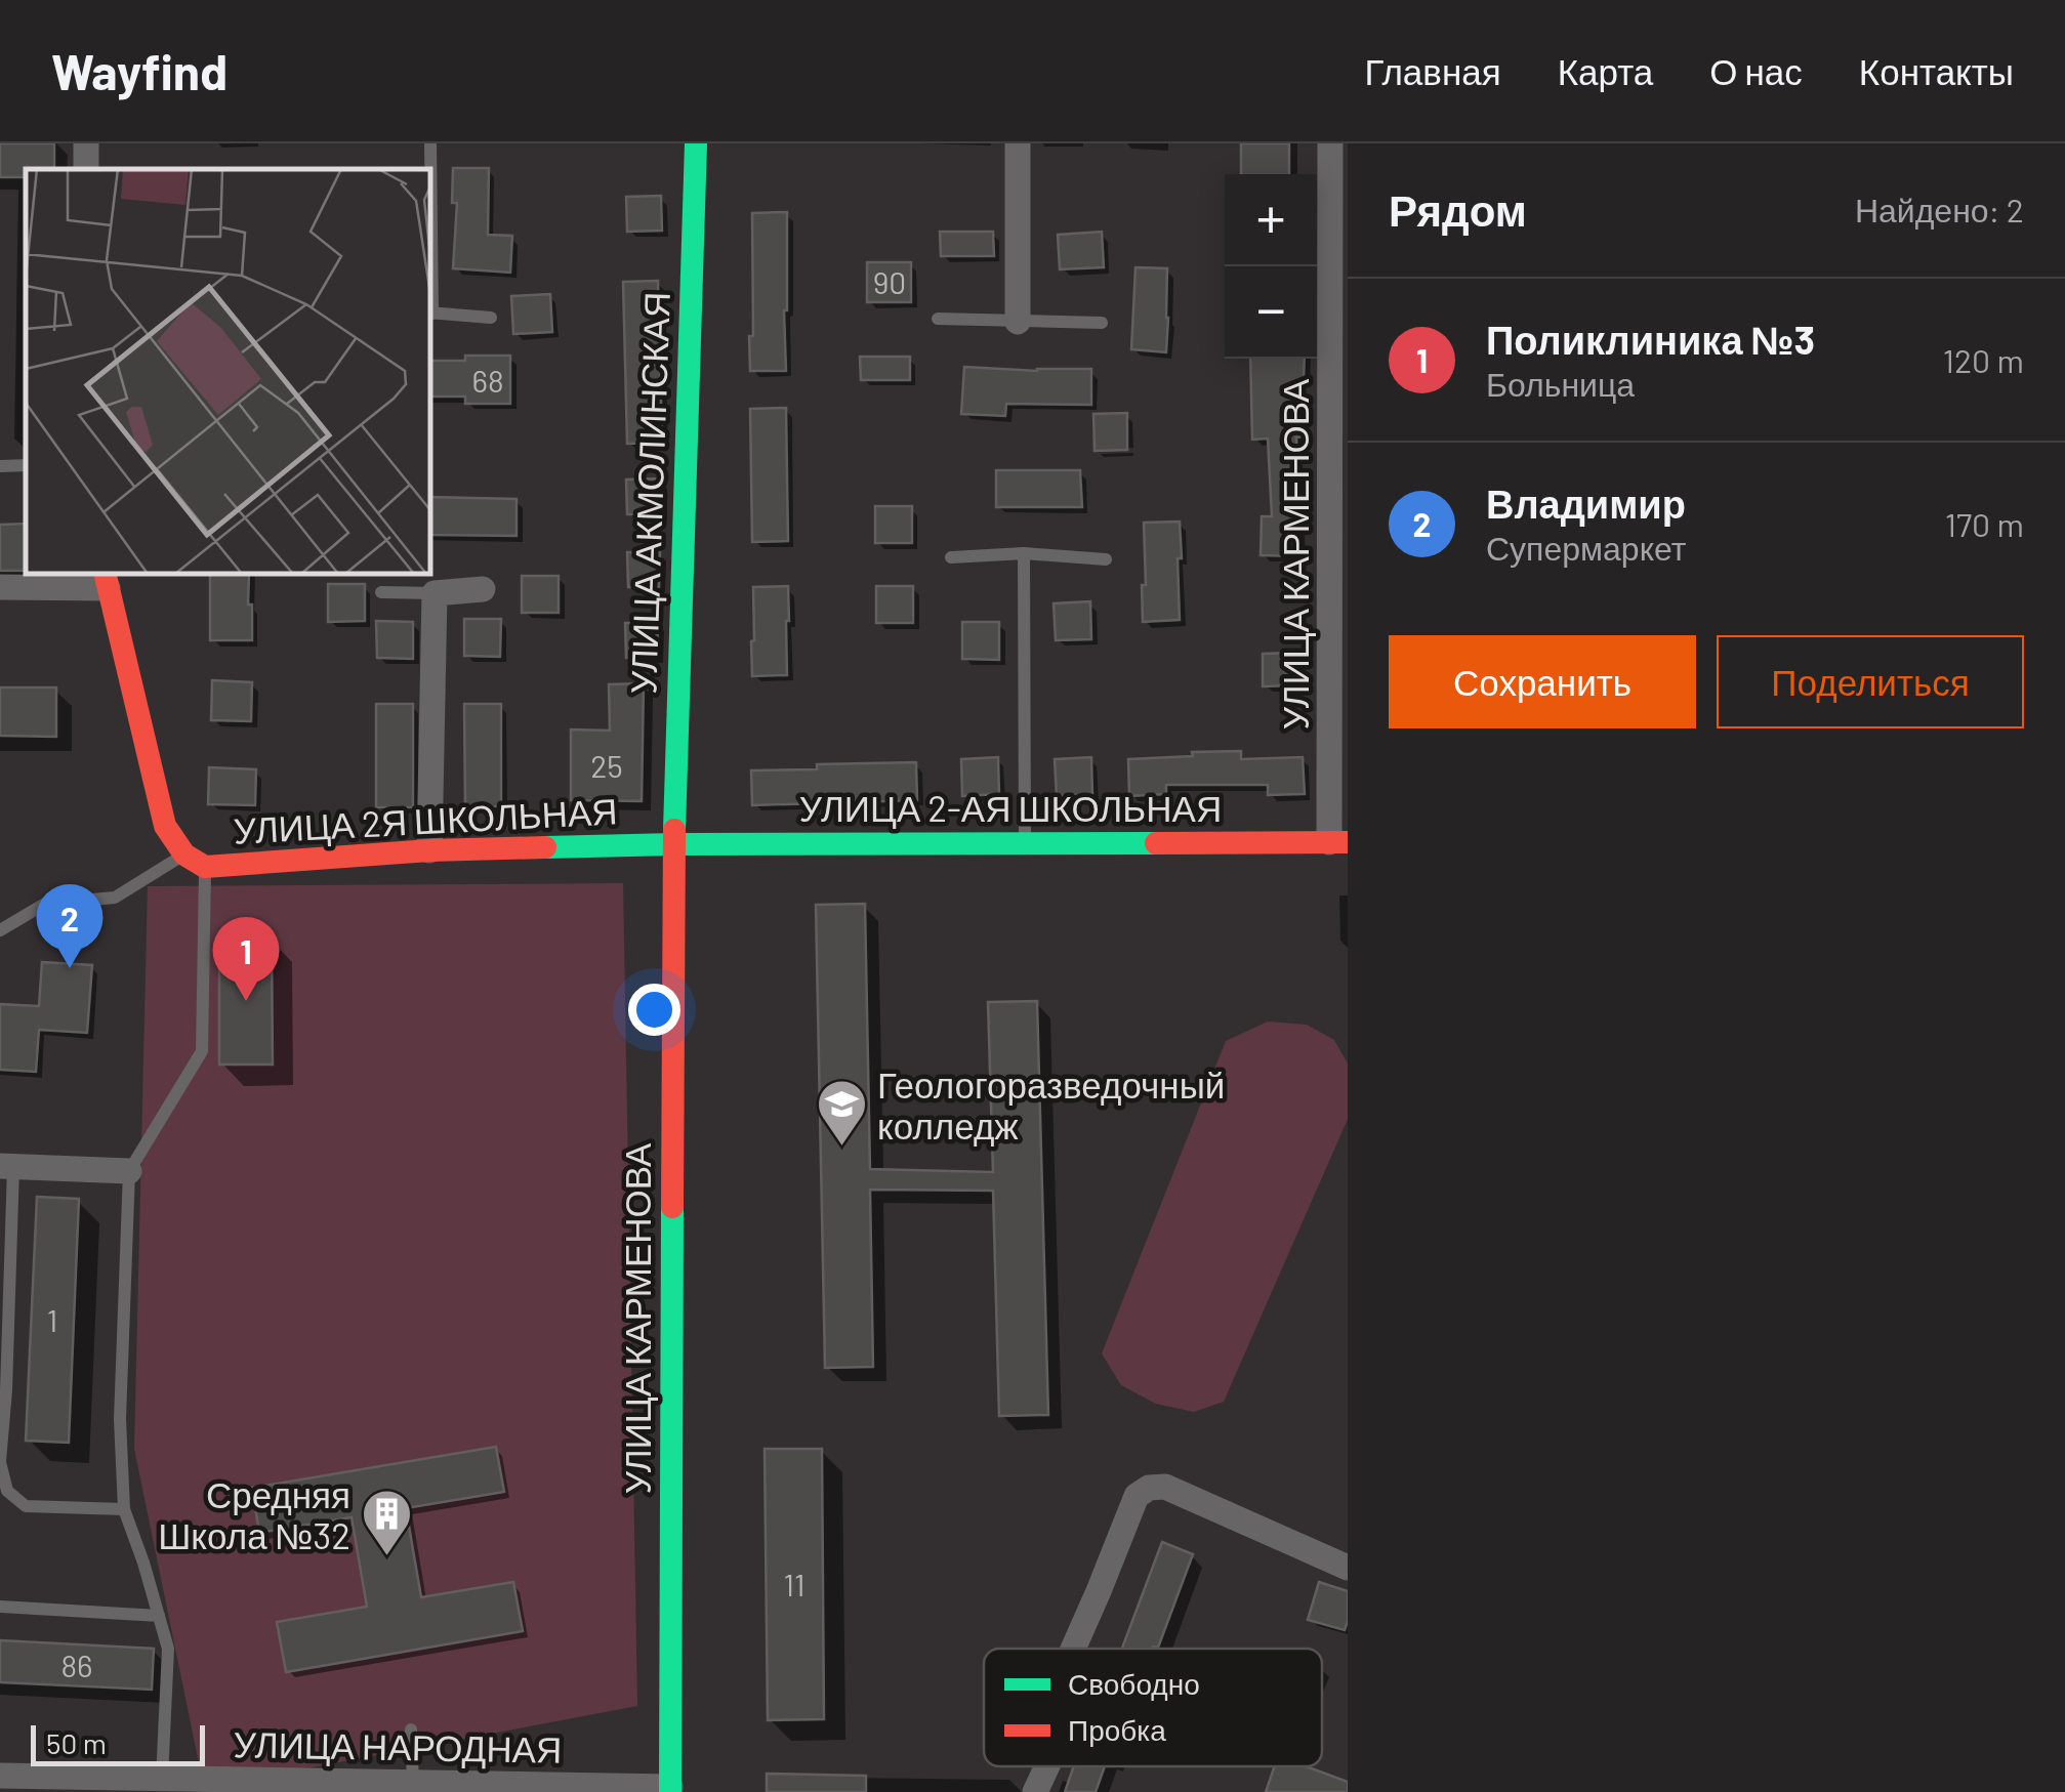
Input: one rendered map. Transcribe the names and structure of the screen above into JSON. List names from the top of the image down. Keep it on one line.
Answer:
{"streets":{"street":["УЛИЦА АКМОЛИНСКАЯ","УЛИЦА КАРМЕНОВА","УЛИЦА 2-АЯ ШКОЛЬНАЯ","УЛИЦА 2Я ШКОЛЬНАЯ","УЛИЦА НАРОДНАЯ"]},"crossings":[["УЛИЦА АКМОЛИНСКАЯ","УЛИЦА КАРМЕНОВА"],["УЛИЦА АКМОЛИНСКАЯ","УЛИЦА 2-АЯ ШКОЛЬНАЯ"],["УЛИЦА АКМОЛИНСКАЯ","УЛИЦА 2Я ШКОЛЬНАЯ"],["УЛИЦА КАРМЕНОВА","УЛИЦА 2-АЯ ШКОЛЬНАЯ"],["УЛИЦА КАРМЕНОВА","УЛИЦА 2Я ШКОЛЬНАЯ"],["УЛИЦА КАРМЕНОВА","УЛИЦА НАРОДНАЯ"],["УЛИЦА 2-АЯ ШКОЛЬНАЯ","УЛИЦА 2Я ШКОЛЬНАЯ"]],"places":{"school or university":["Геологоразведочный колледж"],"building":["Средняя Школа №32"]},"house_numbers":["90","68","25","1","11","86"],"legend":["Свободно","Пробка"],"scale_bar":"50 m","page":{"header":"Wayfind","nav":["Главная","Карта","О нас","Контакты"],"heading":["Рядом","Найдено: 2"],"map_buttons":["+","−"],"list":[{"mark":"1","name":"Поликлиника №3","note":"Больница","value":"120 m"},{"mark":"2","name":"Владимир","note":"Супермаркет","value":"170 m"}],"buttons":["Сохранить","Поделиться"],"pins":["2","1"],"scale":"50 m"}}
